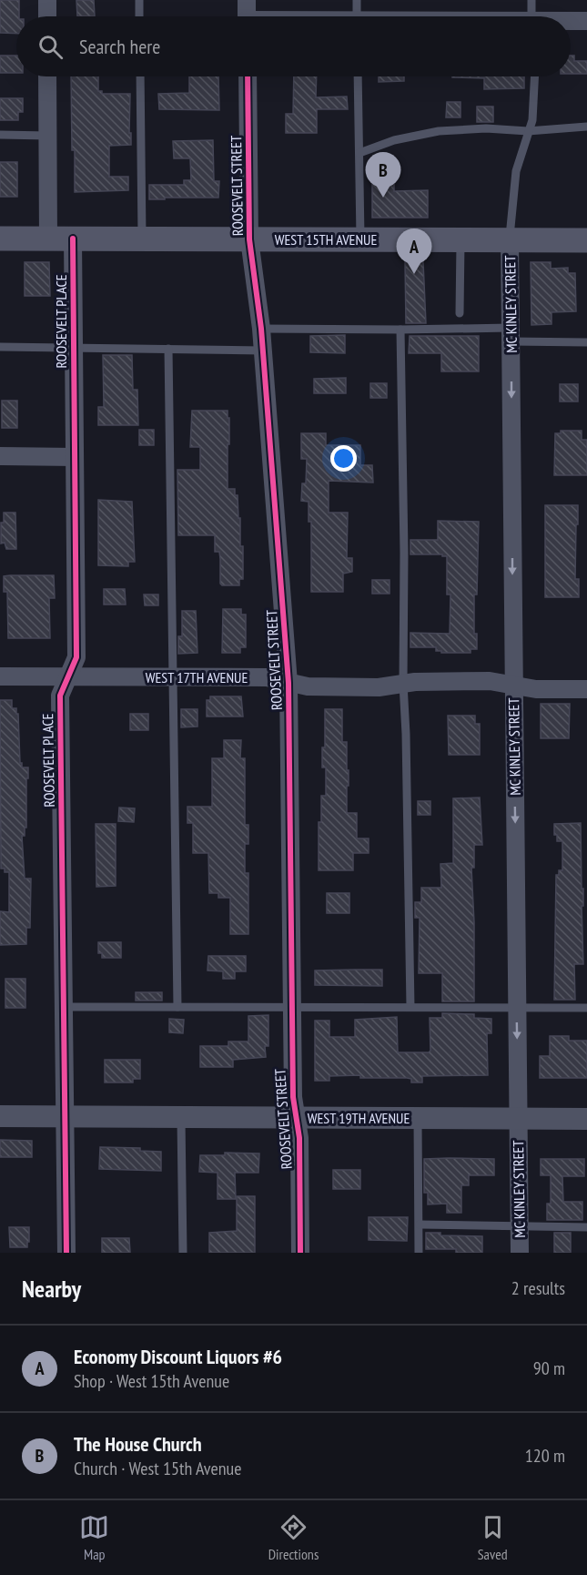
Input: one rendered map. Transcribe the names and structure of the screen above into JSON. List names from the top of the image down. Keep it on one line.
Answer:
{"streets":{"main road":["WEST 15TH AVENUE"],"street":["ROOSEVELT STREET","MC KINLEY STREET","ROOSEVELT PLACE","WEST 17TH AVENUE","WEST 19TH AVENUE"]},"crossings":[["ROOSEVELT STREET","WEST 15TH AVENUE"],["ROOSEVELT STREET","WEST 17TH AVENUE"],["ROOSEVELT STREET","WEST 19TH AVENUE"],["WEST 15TH AVENUE","MC KINLEY STREET"],["WEST 15TH AVENUE","ROOSEVELT PLACE"],["MC KINLEY STREET","WEST 17TH AVENUE"],["MC KINLEY STREET","WEST 19TH AVENUE"],["ROOSEVELT PLACE","WEST 17TH AVENUE"],["ROOSEVELT PLACE","WEST 19TH AVENUE"]],"one_way":["MC KINLEY STREET"],"page":{"search":"Search here","pins":["B","A"],"heading":["Nearby","2 results"],"list":[{"mark":"A","name":"Economy Discount Liquors #6","note":"Shop · West 15th Avenue","value":"90 m"},{"mark":"B","name":"The House Church","note":"Church · West 15th Avenue","value":"120 m"}],"nav":["Map","Directions","Saved"]}}
